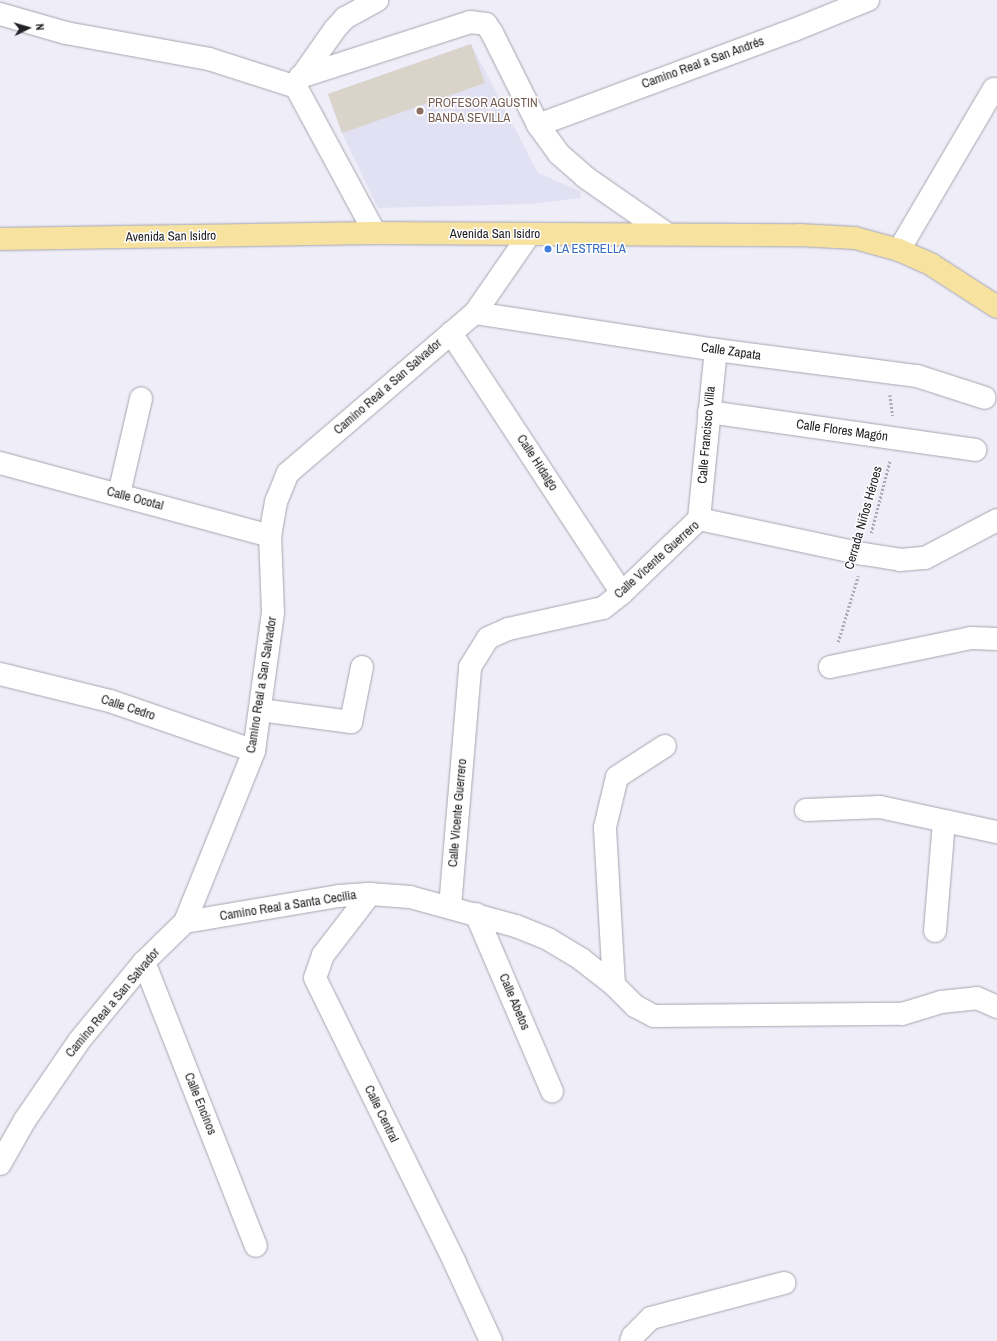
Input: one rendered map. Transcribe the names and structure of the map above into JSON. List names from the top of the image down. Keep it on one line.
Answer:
{"streets":{"main road":["Avenida San Isidro"],"street":["Camino Real a San Andrés","Calle Zapata","Camino Real a San Salvador","Calle Flores Magón","Calle Francisco Villa","Calle Hidalgo","Calle Ocotal","Calle Vicente Guerrero","Calle Cedro","Camino Real a Santa Cecilia","Calle Abetos","Calle Encinos","Calle Central"],"path":["Cerrada Niños Héroes"]},"crossings":[["Avenida San Isidro","Camino Real a San Salvador"],["Calle Zapata","Camino Real a San Salvador"],["Calle Zapata","Calle Francisco Villa"],["Calle Zapata","Cerrada Niños Héroes"],["Camino Real a San Salvador","Calle Hidalgo"],["Camino Real a San Salvador","Calle Ocotal"],["Camino Real a San Salvador","Calle Cedro"],["Camino Real a San Salvador","Camino Real a Santa Cecilia"],["Camino Real a San Salvador","Calle Encinos"],["Calle Flores Magón","Calle Francisco Villa"],["Calle Flores Magón","Cerrada Niños Héroes"],["Calle Francisco Villa","Calle Vicente Guerrero"],["Calle Hidalgo","Calle Vicente Guerrero"],["Cerrada Niños Héroes","Calle Vicente Guerrero"],["Calle Vicente Guerrero","Camino Real a Santa Cecilia"],["Camino Real a Santa Cecilia","Calle Abetos"],["Camino Real a Santa Cecilia","Calle Central"]],"places":["PROFESOR AGUSTIN BANDA SEVILLA","LA ESTRELLA"],"north":"right"}
